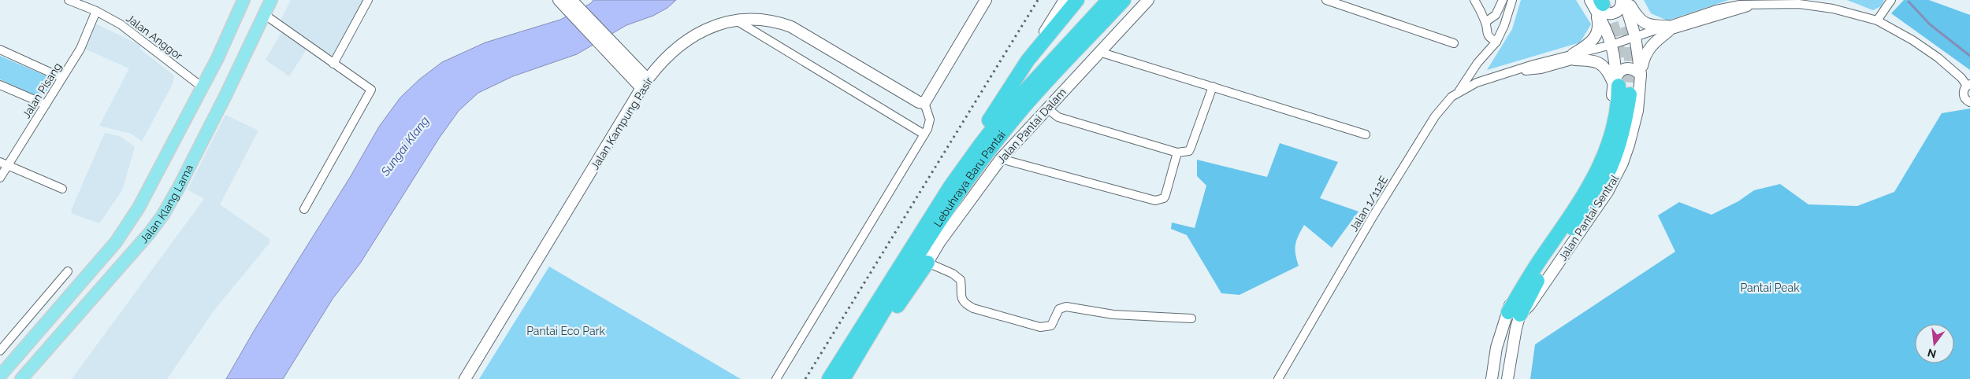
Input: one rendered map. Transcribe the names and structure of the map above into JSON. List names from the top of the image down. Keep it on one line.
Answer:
{"streets":{"highway":["Lebuhraya Baru Pantai"],"main road":["Jalan Kampung Pasir","Jalan Pantai Dalam","Jalan Klang Lama","Jalan Pantai Sentral"],"street":["Jalan Anggor","Jalan Pisang","Jalan 1/112E"]},"crossings":[["Jalan Anggor","Jalan Pisang"],["Jalan Anggor","Jalan Klang Lama"],["Jalan 1/112E","Jalan Pantai Sentral"]],"water":["Sungai Klang"],"parks":["Pantai Peak","Pantai Eco Park"],"north":"bottom"}
